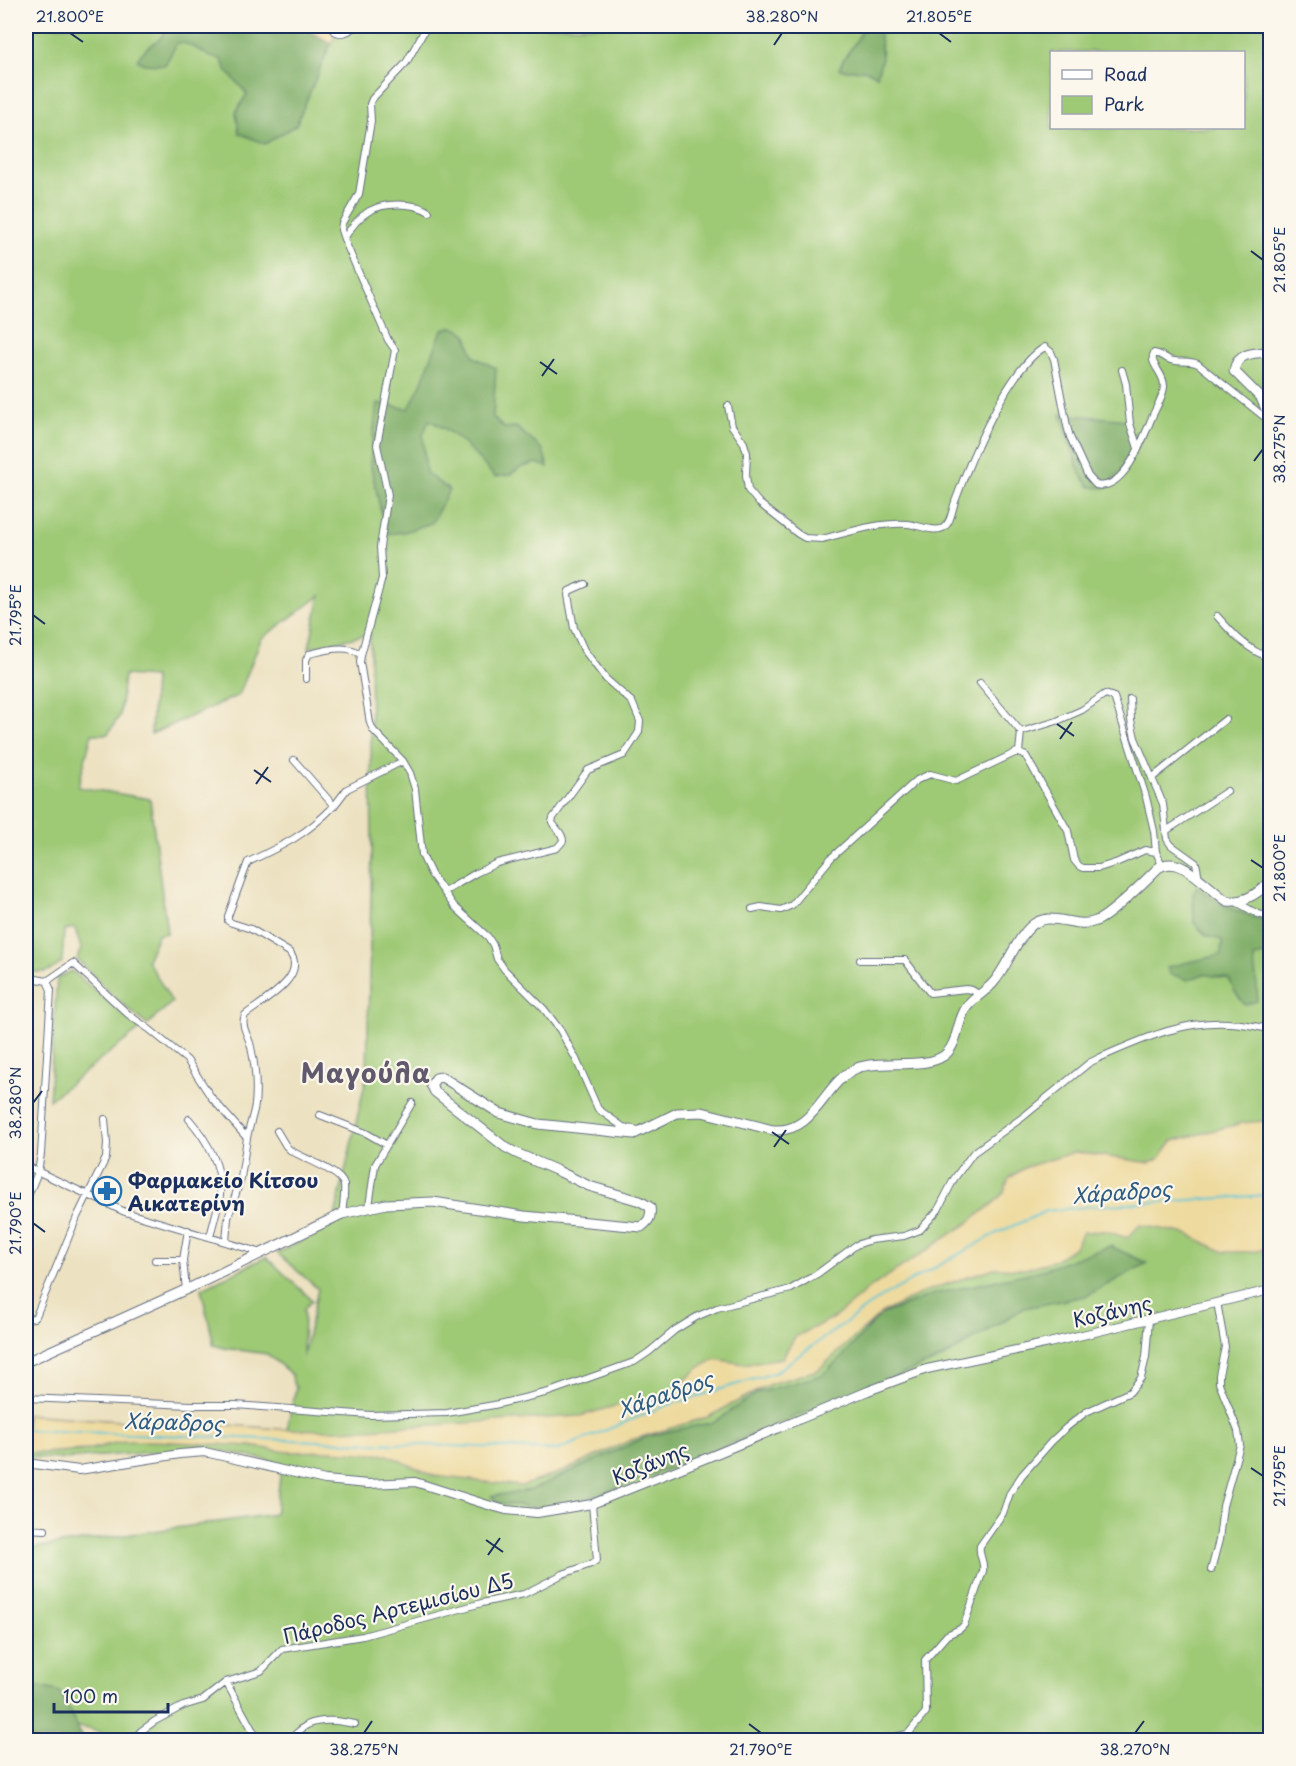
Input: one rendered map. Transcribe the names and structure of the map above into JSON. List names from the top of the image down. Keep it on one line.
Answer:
{"streets":{"street":["Κοζάνης","Πάροδος Αρτεμισίου Δ5"]},"crossings":[["Κοζάνης","Πάροδος Αρτεμισίου Δ5"]],"districts":["Μαγούλα"],"water":["Χάραδρος"],"places":{"pharmacy":["Φαρμακείο Κίτσου Αικατερίνη"]},"legend":["Road","Park"],"scale_bar":"100 m","coordinates":["21.800°E","38.280°N","21.805°E","38.275°N","21.795°E","21.790°E","38.270°N"]}
